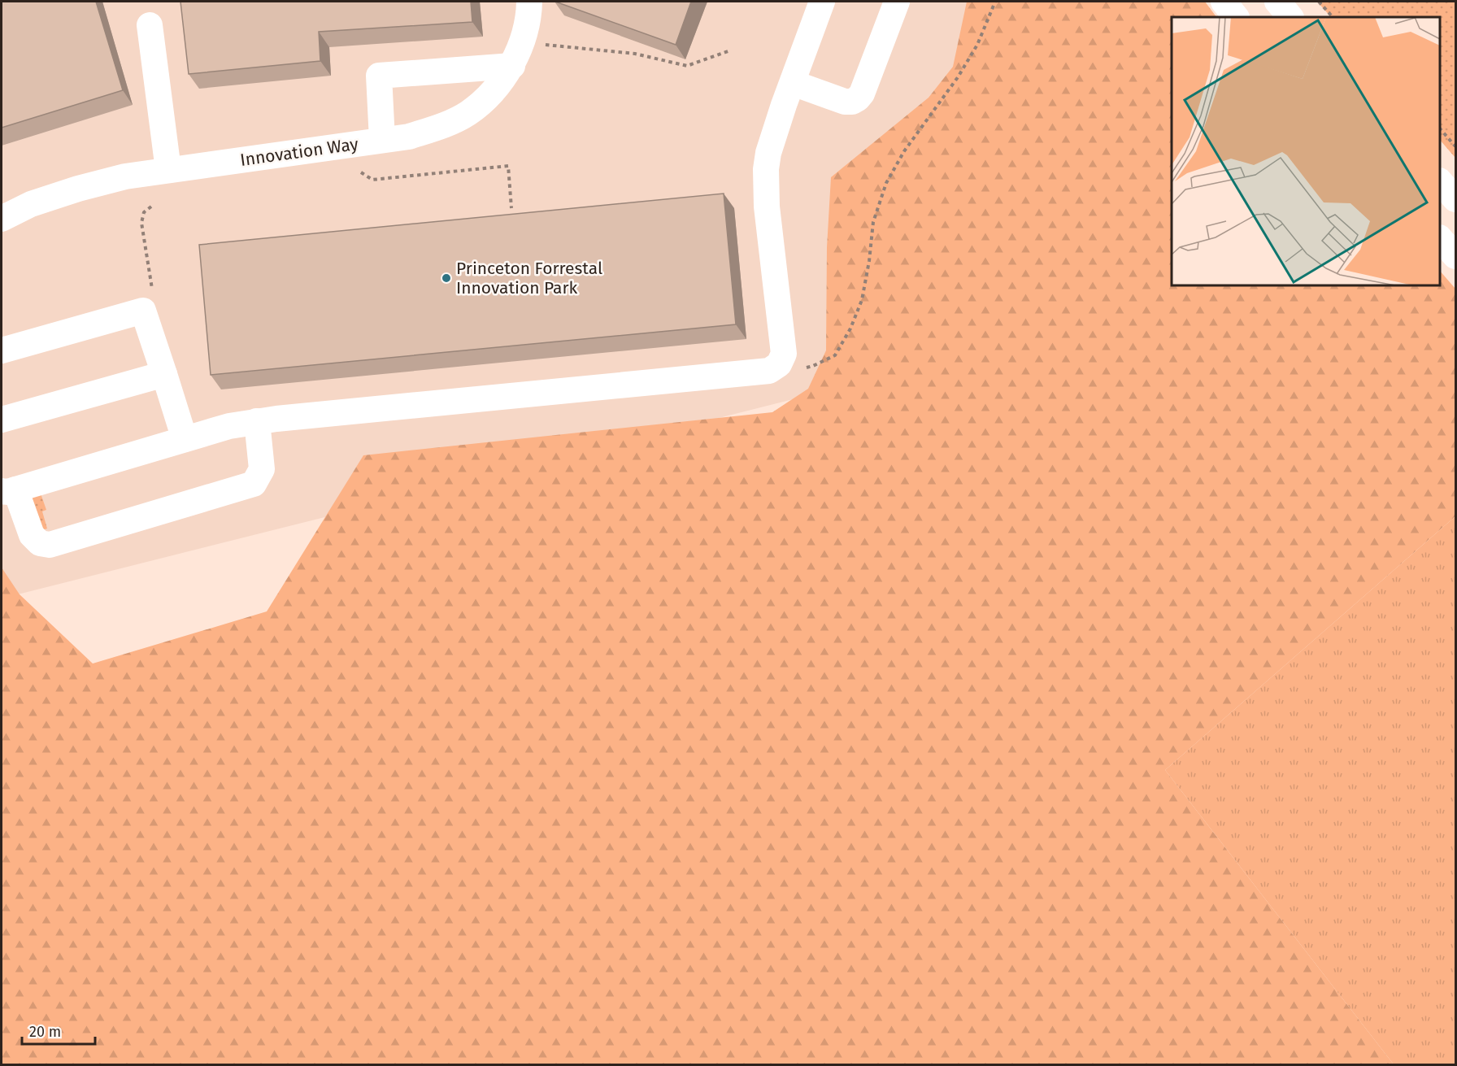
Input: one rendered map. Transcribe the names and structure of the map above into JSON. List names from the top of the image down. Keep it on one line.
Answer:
{"streets":{"street":["Innovation Way"]},"places":["Princeton Forrestal Innovation Park"],"scale_bar":"20 m"}
